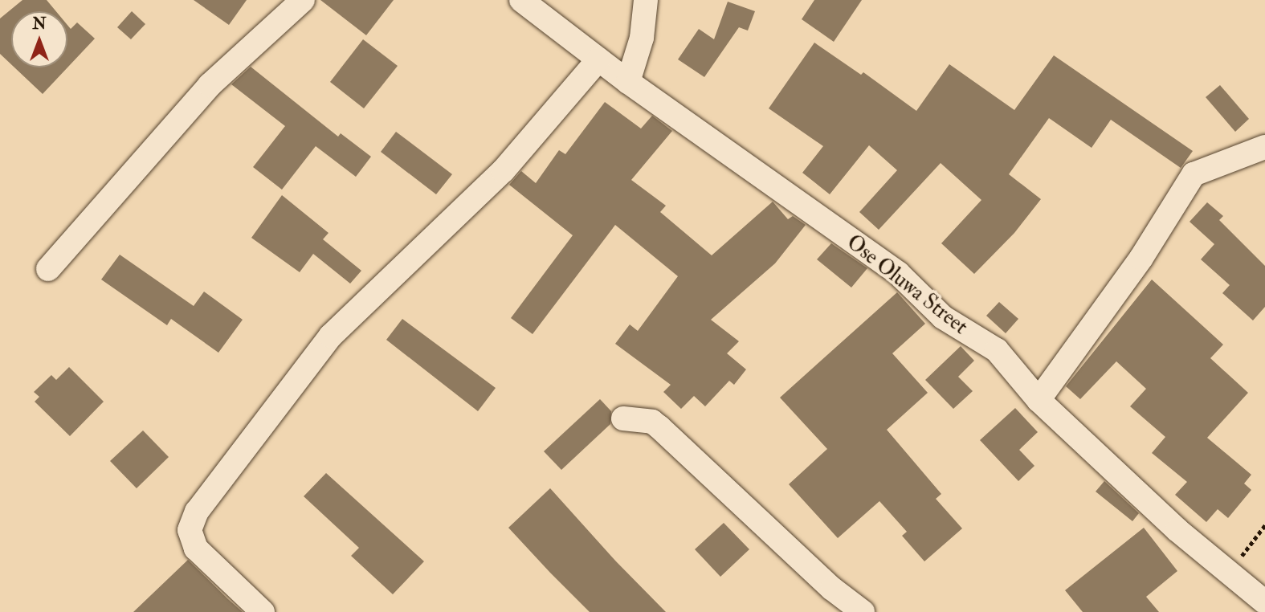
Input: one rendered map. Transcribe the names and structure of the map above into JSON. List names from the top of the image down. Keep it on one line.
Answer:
{"streets":{"street":["Ose Oluwa Street"]},"north":"top"}
